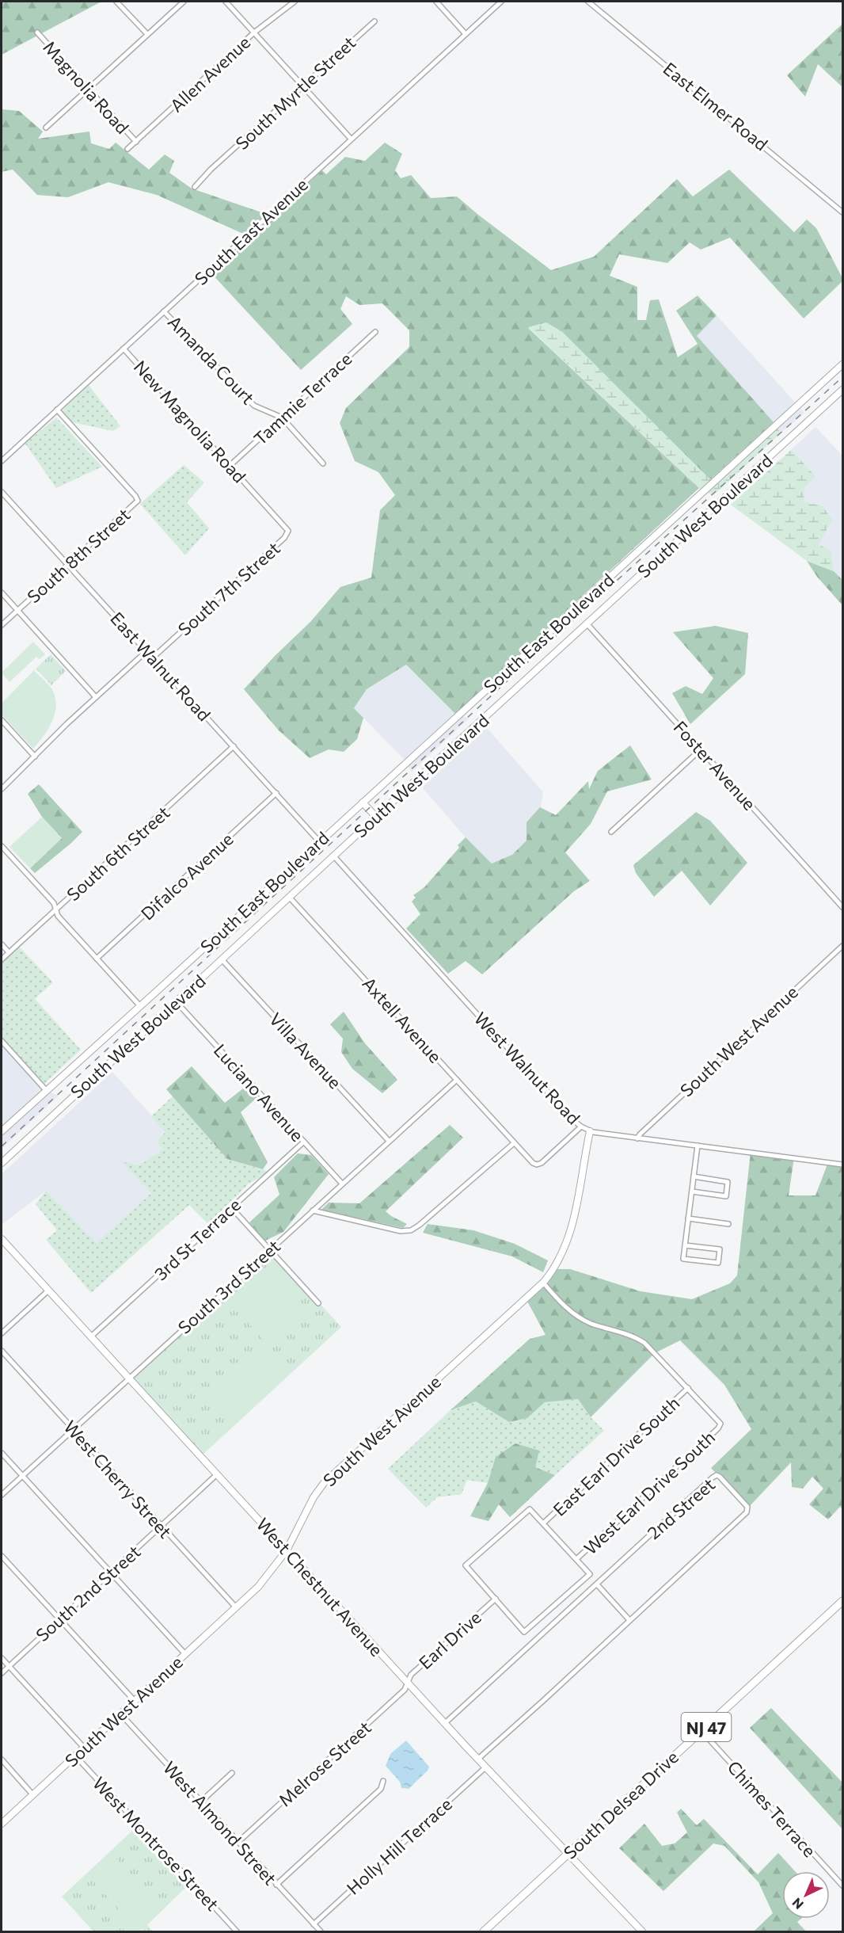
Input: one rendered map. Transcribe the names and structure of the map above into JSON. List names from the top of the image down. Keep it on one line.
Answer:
{"streets":{"main road":["South West Boulevard","South East Boulevard","South West Avenue","West Chestnut Avenue","NJ 47","South Delsea Drive"],"street":["Allen Avenue","Magnolia Road","South Myrtle Street","East Elmer Road","South East Avenue","Amanda Court","Tammie Terrace","New Magnolia Road","South 8th Street","South 7th Street","East Walnut Road","Foster Avenue","South 6th Street","Difalco Avenue","Axtell Avenue","Villa Avenue","West Walnut Road","Luciano Avenue","3rd St Terrace","South 3rd Street","East Earl Drive South","West Cherry Street","West Earl Drive South","2nd Street","South 2nd Street","Earl Drive","Melrose Street","Chimes Terrace","West Almond Street","West Montrose Street","Holly Hill Terrace"]},"crossings":[["Allen Avenue","Magnolia Road"],["South East Avenue","Amanda Court"],["South East Avenue","New Magnolia Road"],["South East Avenue","South 8th Street"],["Amanda Court","Tammie Terrace"],["Tammie Terrace","New Magnolia Road"],["New Magnolia Road","South 7th Street"],["South West Boulevard","Foster Avenue"],["South West Boulevard","Axtell Avenue"],["South West Boulevard","Villa Avenue"],["South West Boulevard","West Walnut Road"],["South West Boulevard","Luciano Avenue"],["South 8th Street","East Walnut Road"],["South 7th Street","East Walnut Road"],["South East Boulevard","East Walnut Road"],["East Walnut Road","South 6th Street"],["East Walnut Road","Difalco Avenue"],["Axtell Avenue","West Walnut Road"],["Axtell Avenue","South 3rd Street"],["South West Avenue","West Walnut Road"],["South West Avenue","West Cherry Street"],["South West Avenue","West Chestnut Avenue"],["South West Avenue","West Almond Street"],["South West Avenue","West Montrose Street"],["Villa Avenue","South 3rd Street"],["Luciano Avenue","3rd St Terrace"],["Luciano Avenue","South 3rd Street"],["3rd St Terrace","West Chestnut Avenue"],["South 3rd Street","West Cherry Street"],["South 3rd Street","West Chestnut Avenue"],["East Earl Drive South","West Earl Drive South"],["West Cherry Street","South 2nd Street"],["2nd Street","West Chestnut Avenue"],["West Chestnut Avenue","South 2nd Street"],["West Chestnut Avenue","Earl Drive"],["West Chestnut Avenue","Melrose Street"],["West Chestnut Avenue","South Delsea Drive"],["West Chestnut Avenue","Holly Hill Terrace"],["Earl Drive","Melrose Street"],["Melrose Street","West Almond Street"],["South Delsea Drive","Chimes Terrace"],["West Almond Street","Holly Hill Terrace"]],"north":"bottom left"}
